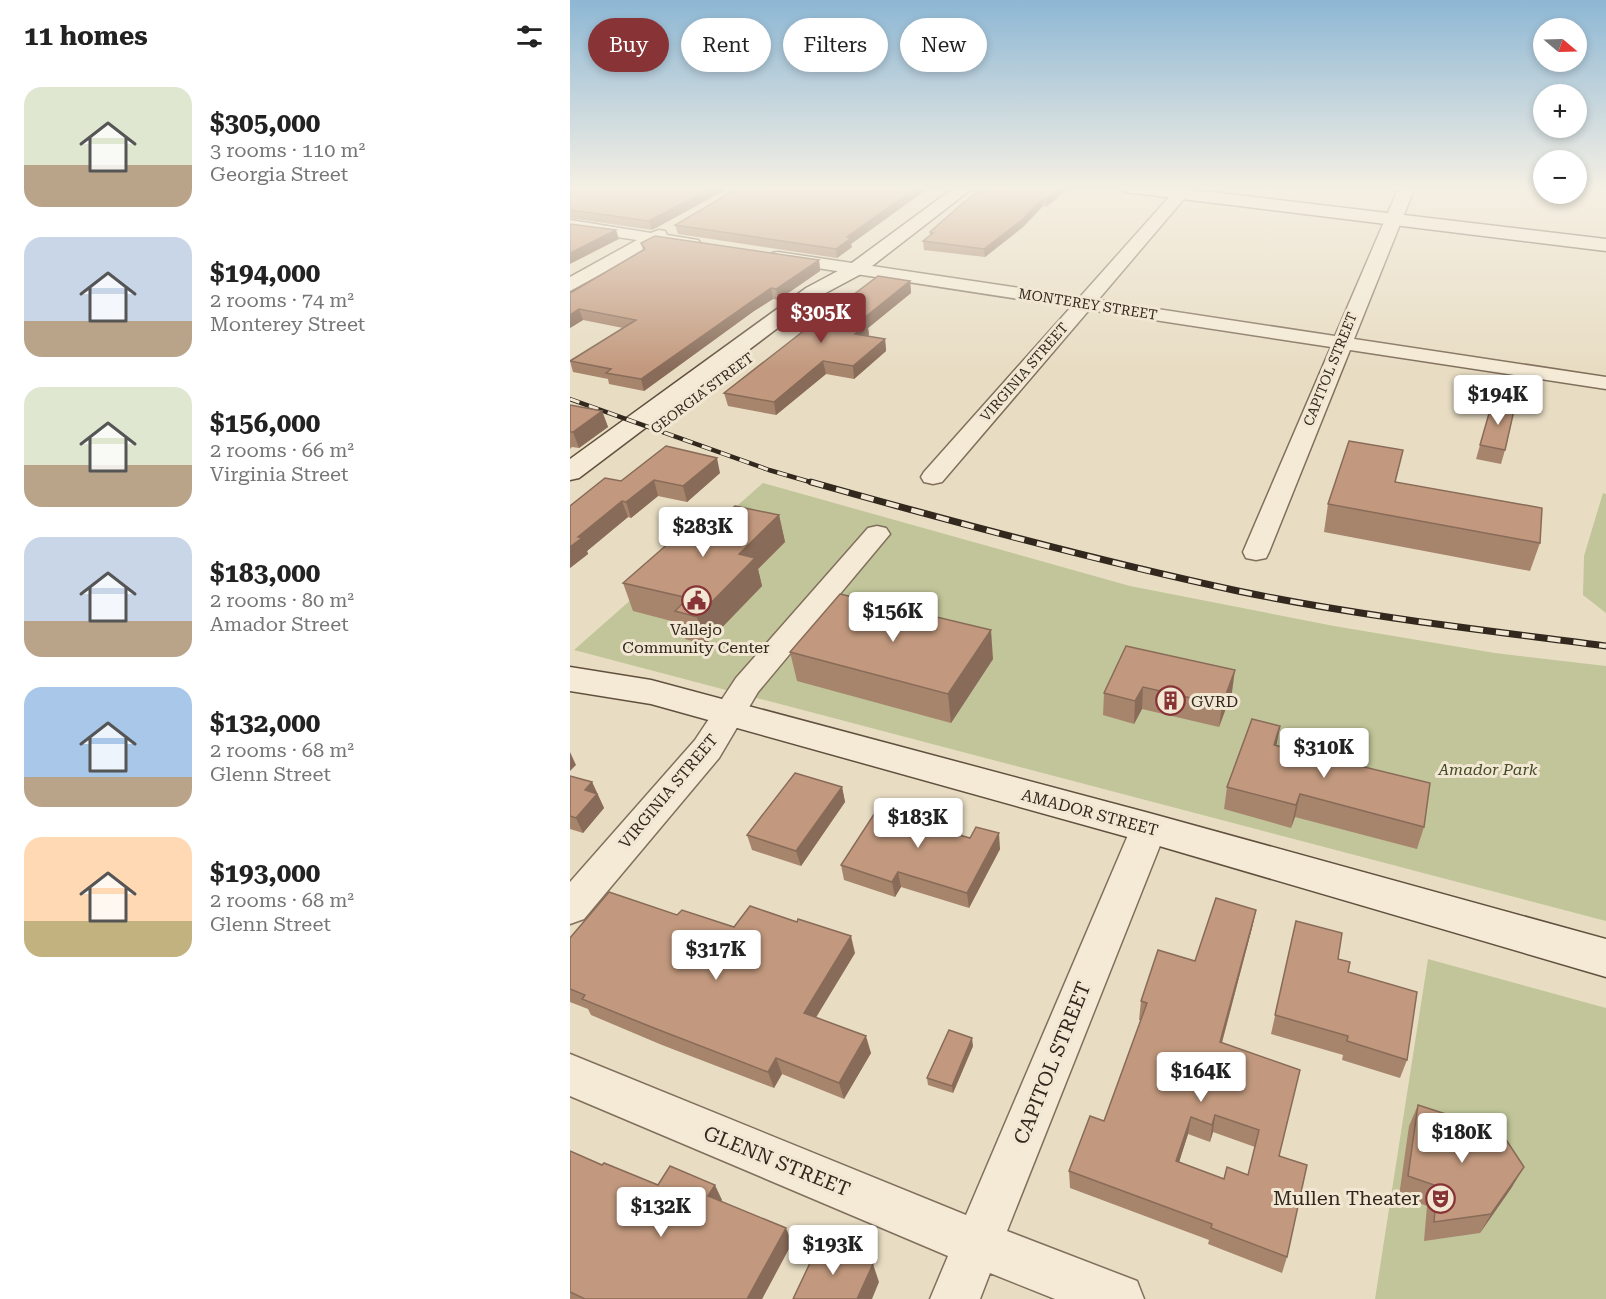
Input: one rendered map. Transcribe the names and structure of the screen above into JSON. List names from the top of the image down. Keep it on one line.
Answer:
{"streets":{"main road":["GEORGIA STREET","AMADOR STREET"],"street":["MONTEREY STREET","CAPITOL STREET","VIRGINIA STREET","GLENN STREET"]},"crossings":[["MONTEREY STREET","CAPITOL STREET"],["MONTEREY STREET","VIRGINIA STREET"],["MONTEREY STREET","GEORGIA STREET"],["CAPITOL STREET","AMADOR STREET"],["CAPITOL STREET","GLENN STREET"],["VIRGINIA STREET","AMADOR STREET"]],"parks":["Amador Park"],"places":{"public building":["Vallejo Community Center"],"building":["GVRD"],"theatre":["Mullen Theater"]},"north":"right","page":{"heading":"11 homes","map_buttons":["+","−"],"chip":["Buy","Rent","Filters","New"],"list":[{"name":"$305,000","note":"3 rooms · 110 m² · Georgia Street"},{"name":"$194,000","note":"2 rooms · 74 m² · Monterey Street"},{"name":"$156,000","note":"2 rooms · 66 m² · Virginia Street"},{"name":"$183,000","note":"2 rooms · 80 m² · Amador Street"},{"name":"$132,000","note":"2 rooms · 68 m² · Glenn Street"},{"name":"$193,000","note":"2 rooms · 68 m² · Glenn Street"}],"price":["$305K","$194K","$283K","$156K","$310K","$183K","$317K","$164K","$180K","$132K","$193K"]}}
